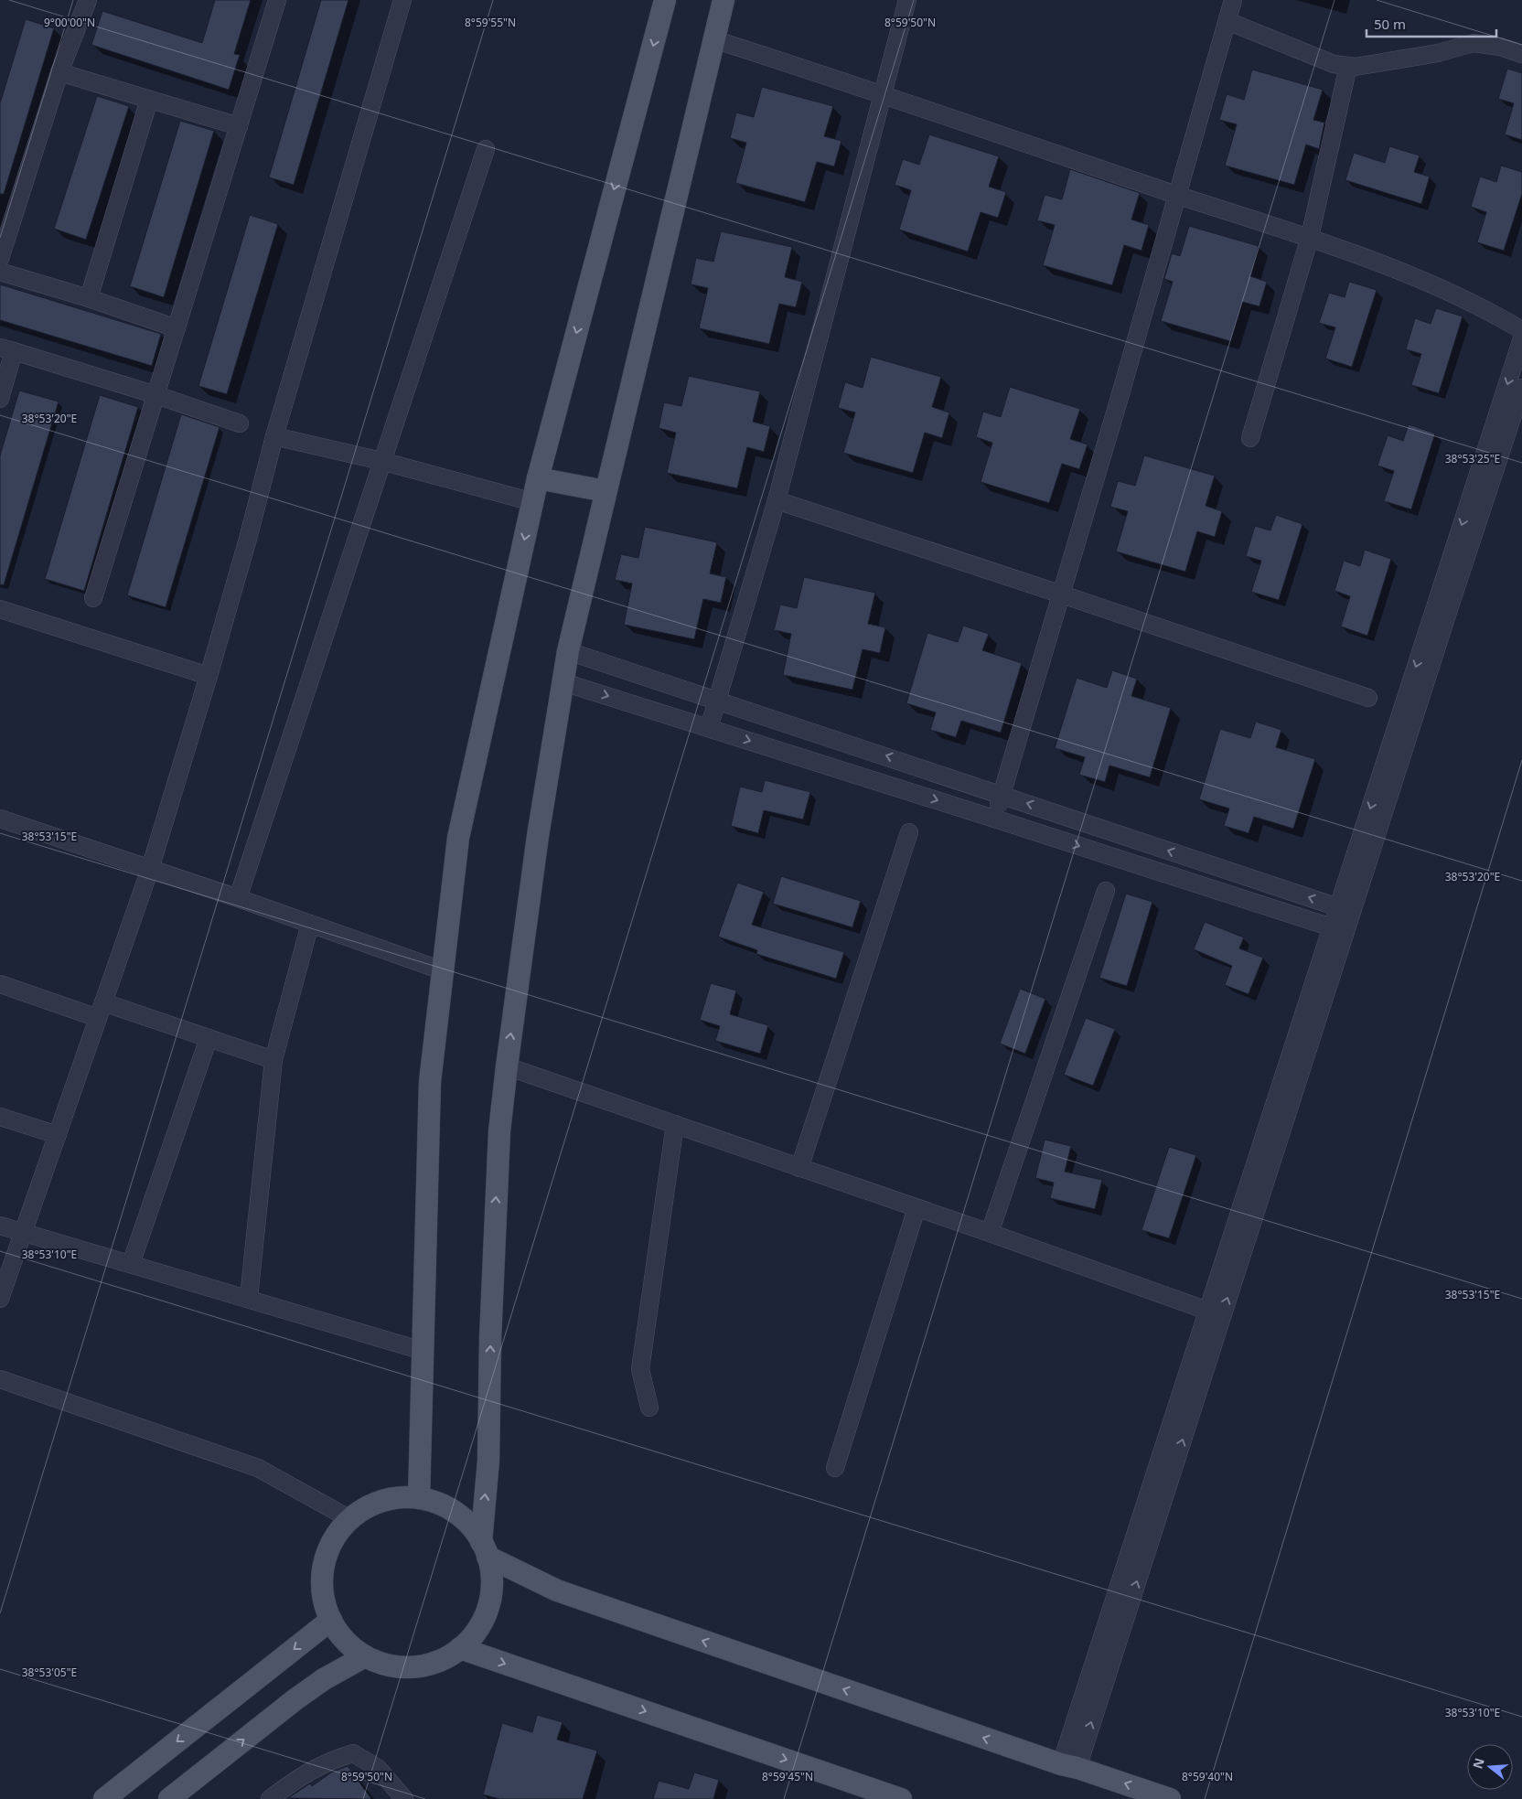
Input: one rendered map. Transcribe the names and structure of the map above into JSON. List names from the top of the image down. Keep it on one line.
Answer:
{"scale_bar":"50 m","north":"left","coordinates":["9°00'00\"N","8°59'55\"N","8°59'50\"N","38°53'20\"E","38°53'25\"E","38°53'15\"E","38°53'10\"E","38°53'05\"E","8°59'45\"N","8°59'40\"N"]}
